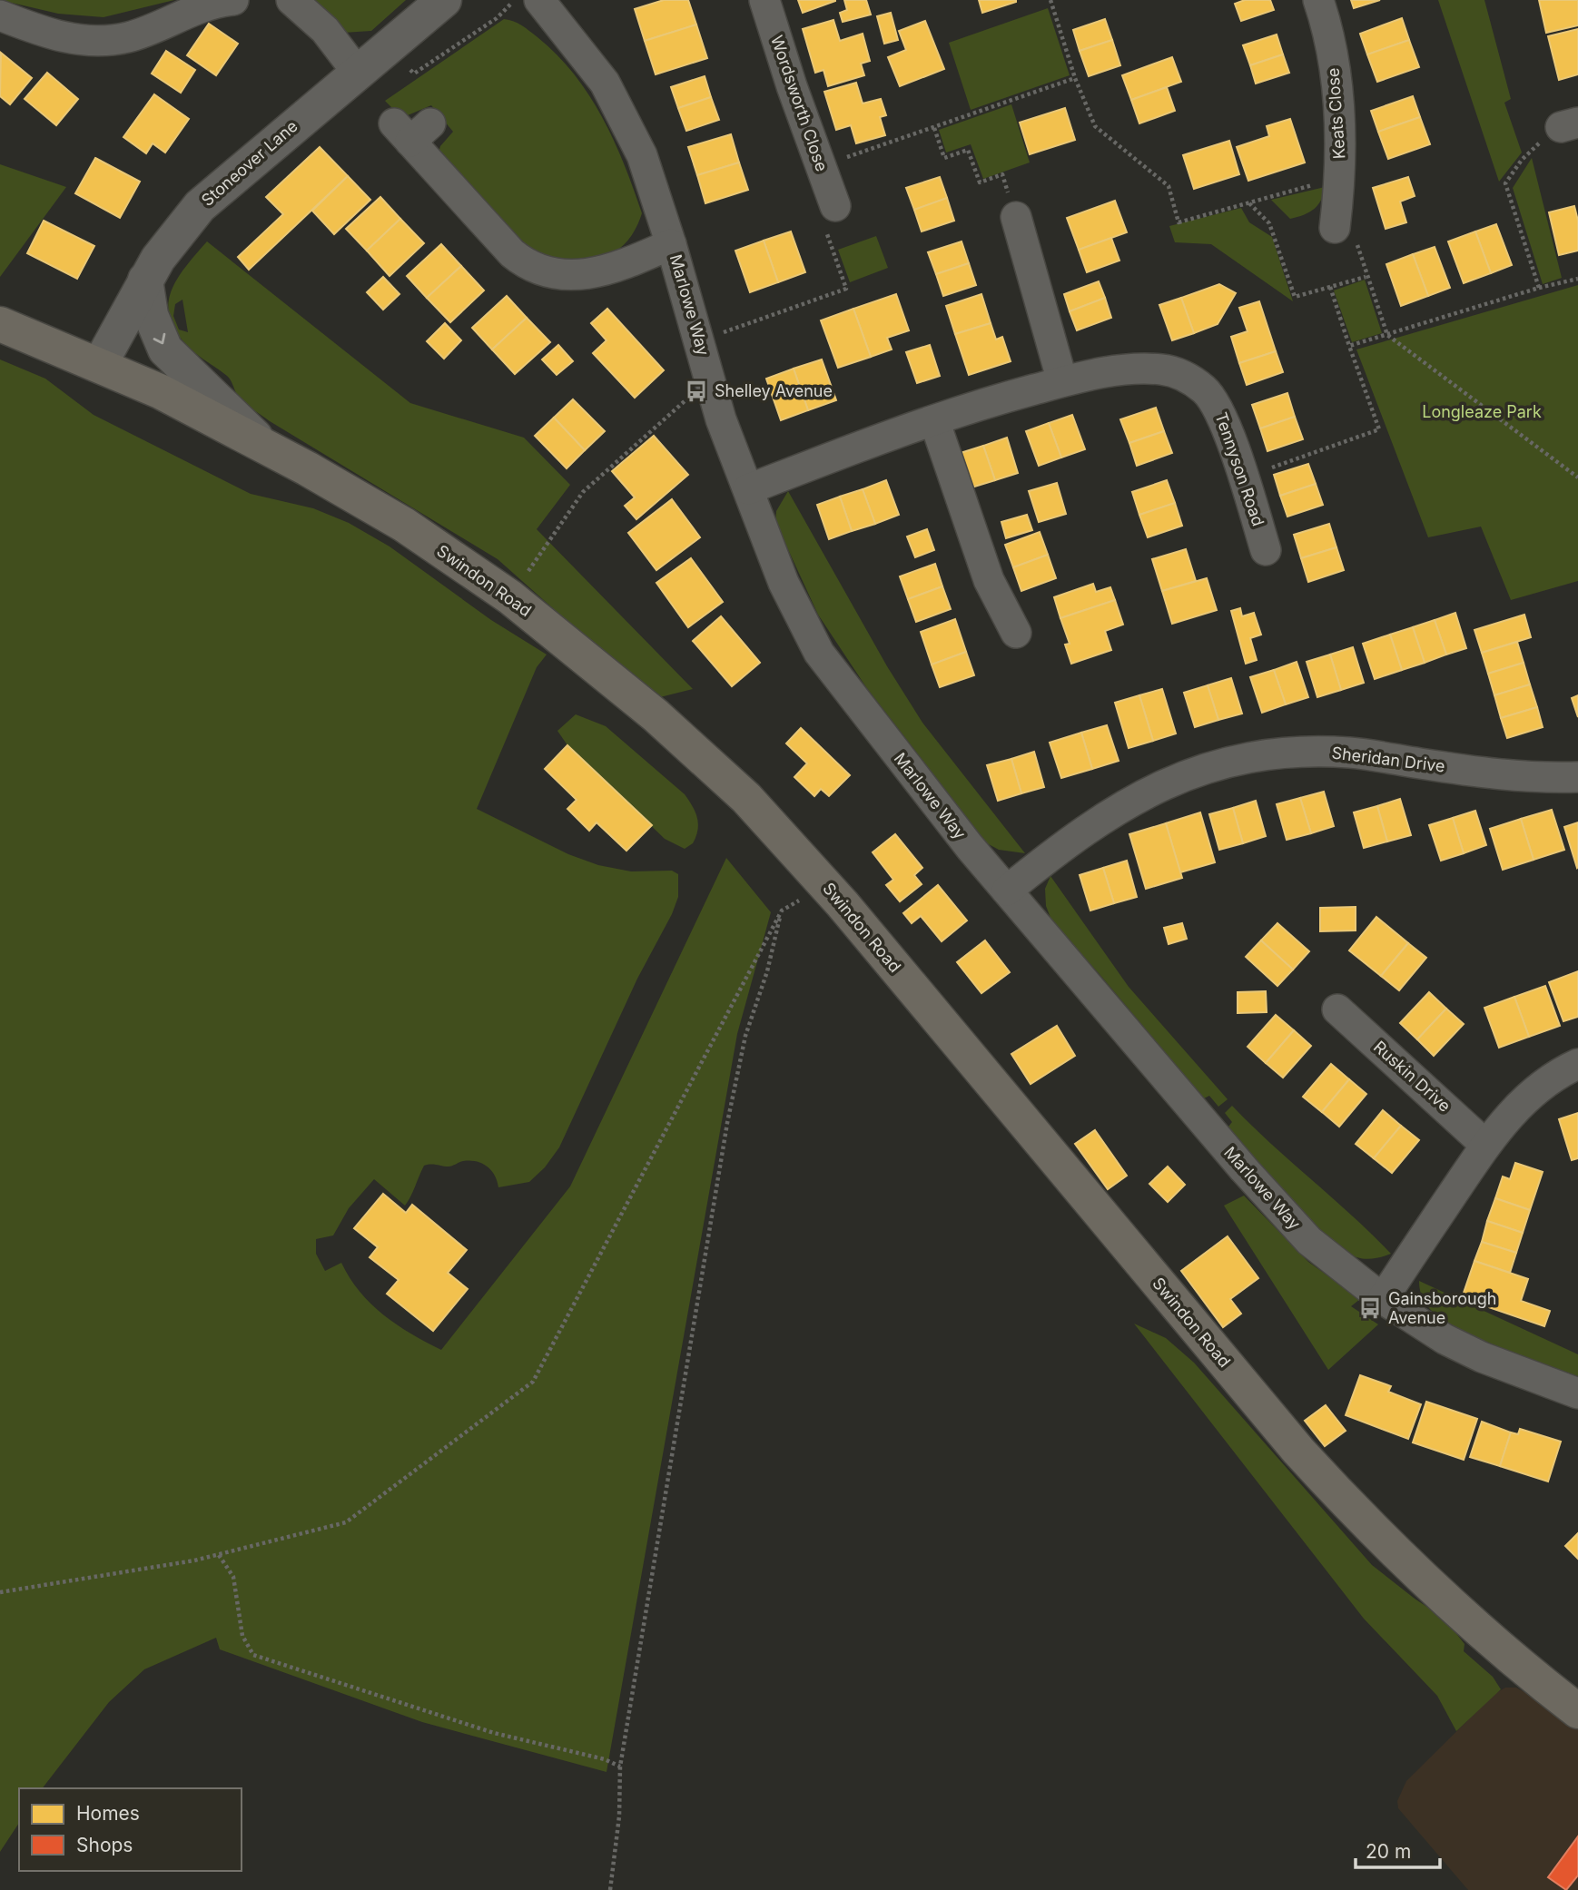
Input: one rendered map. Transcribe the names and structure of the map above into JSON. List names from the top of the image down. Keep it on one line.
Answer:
{"streets":{"main road":["Swindon Road"],"street":["Wordsworth Close","Keats Close","Stoneover Lane","Marlowe Way","Tennyson Road","Sheridan Drive","Ruskin Drive"]},"crossings":[["Stoneover Lane","Swindon Road"],["Marlowe Way","Tennyson Road"],["Marlowe Way","Sheridan Drive"]],"parks":["Longleaze Park"],"places":{"bus stop":["Shelley Avenue","Gainsborough Avenue"]},"legend":["Homes","Shops"],"scale_bar":"20 m"}
